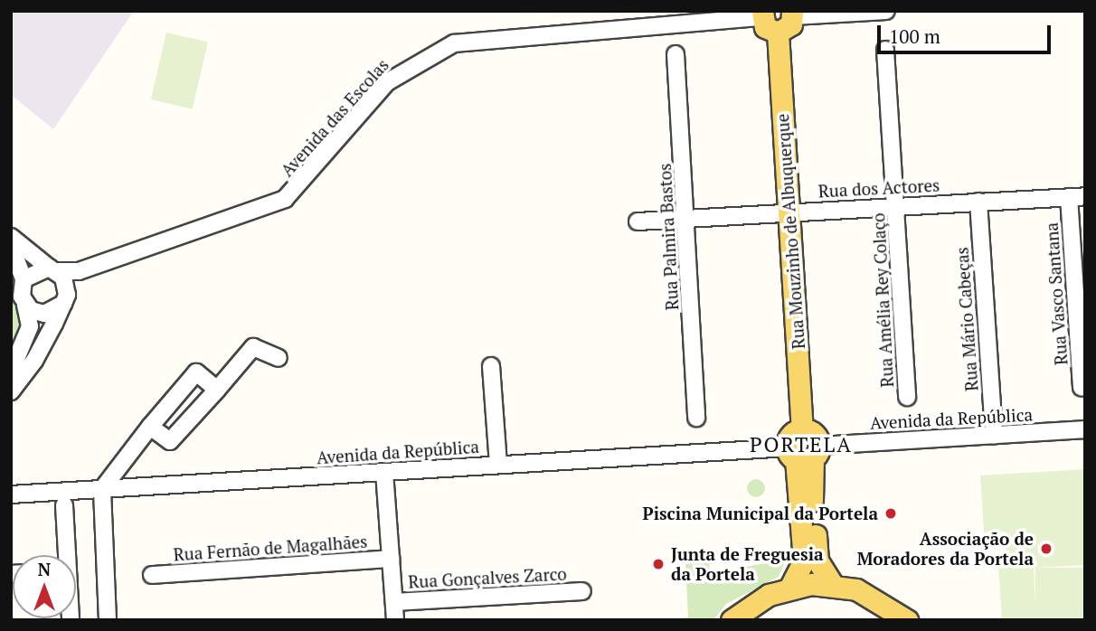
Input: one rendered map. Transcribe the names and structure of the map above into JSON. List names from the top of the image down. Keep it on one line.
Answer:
{"streets":{"main road":["Rua Mouzinho de Albuquerque"],"street":["Avenida das Escolas","Rua dos Actores","Rua Palmira Bastos","Rua Vasco Santana","Rua Amélia Rey Colaço","Rua Mário Cabeças","Avenida da República","Rua Fernão de Magalhães","Rua Gonçalves Zarco"]},"crossings":[["Rua dos Actores","Rua Mouzinho de Albuquerque"],["Rua dos Actores","Rua Palmira Bastos"],["Rua dos Actores","Rua Vasco Santana"],["Rua dos Actores","Rua Amélia Rey Colaço"],["Rua dos Actores","Rua Mário Cabeças"],["Rua Mouzinho de Albuquerque","Avenida da República"],["Rua Mário Cabeças","Avenida da República"]],"districts":["PORTELA"],"places":["Piscina Municipal da Portela","Associação de Moradores da Portela","Junta de Freguesia da Portela"],"scale_bar":"100 m","north":"top"}
